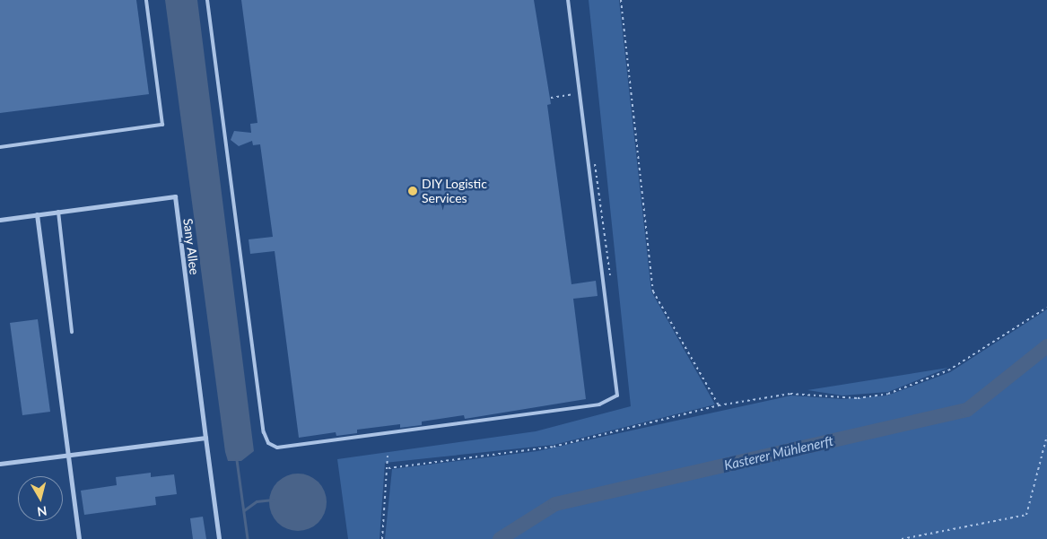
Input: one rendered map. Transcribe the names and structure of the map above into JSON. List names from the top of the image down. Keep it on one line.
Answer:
{"streets":{"street":["Sany Allee"]},"water":["Kasterer Mühlenerft"],"places":["DIY Logistic Services"],"north":"bottom"}
